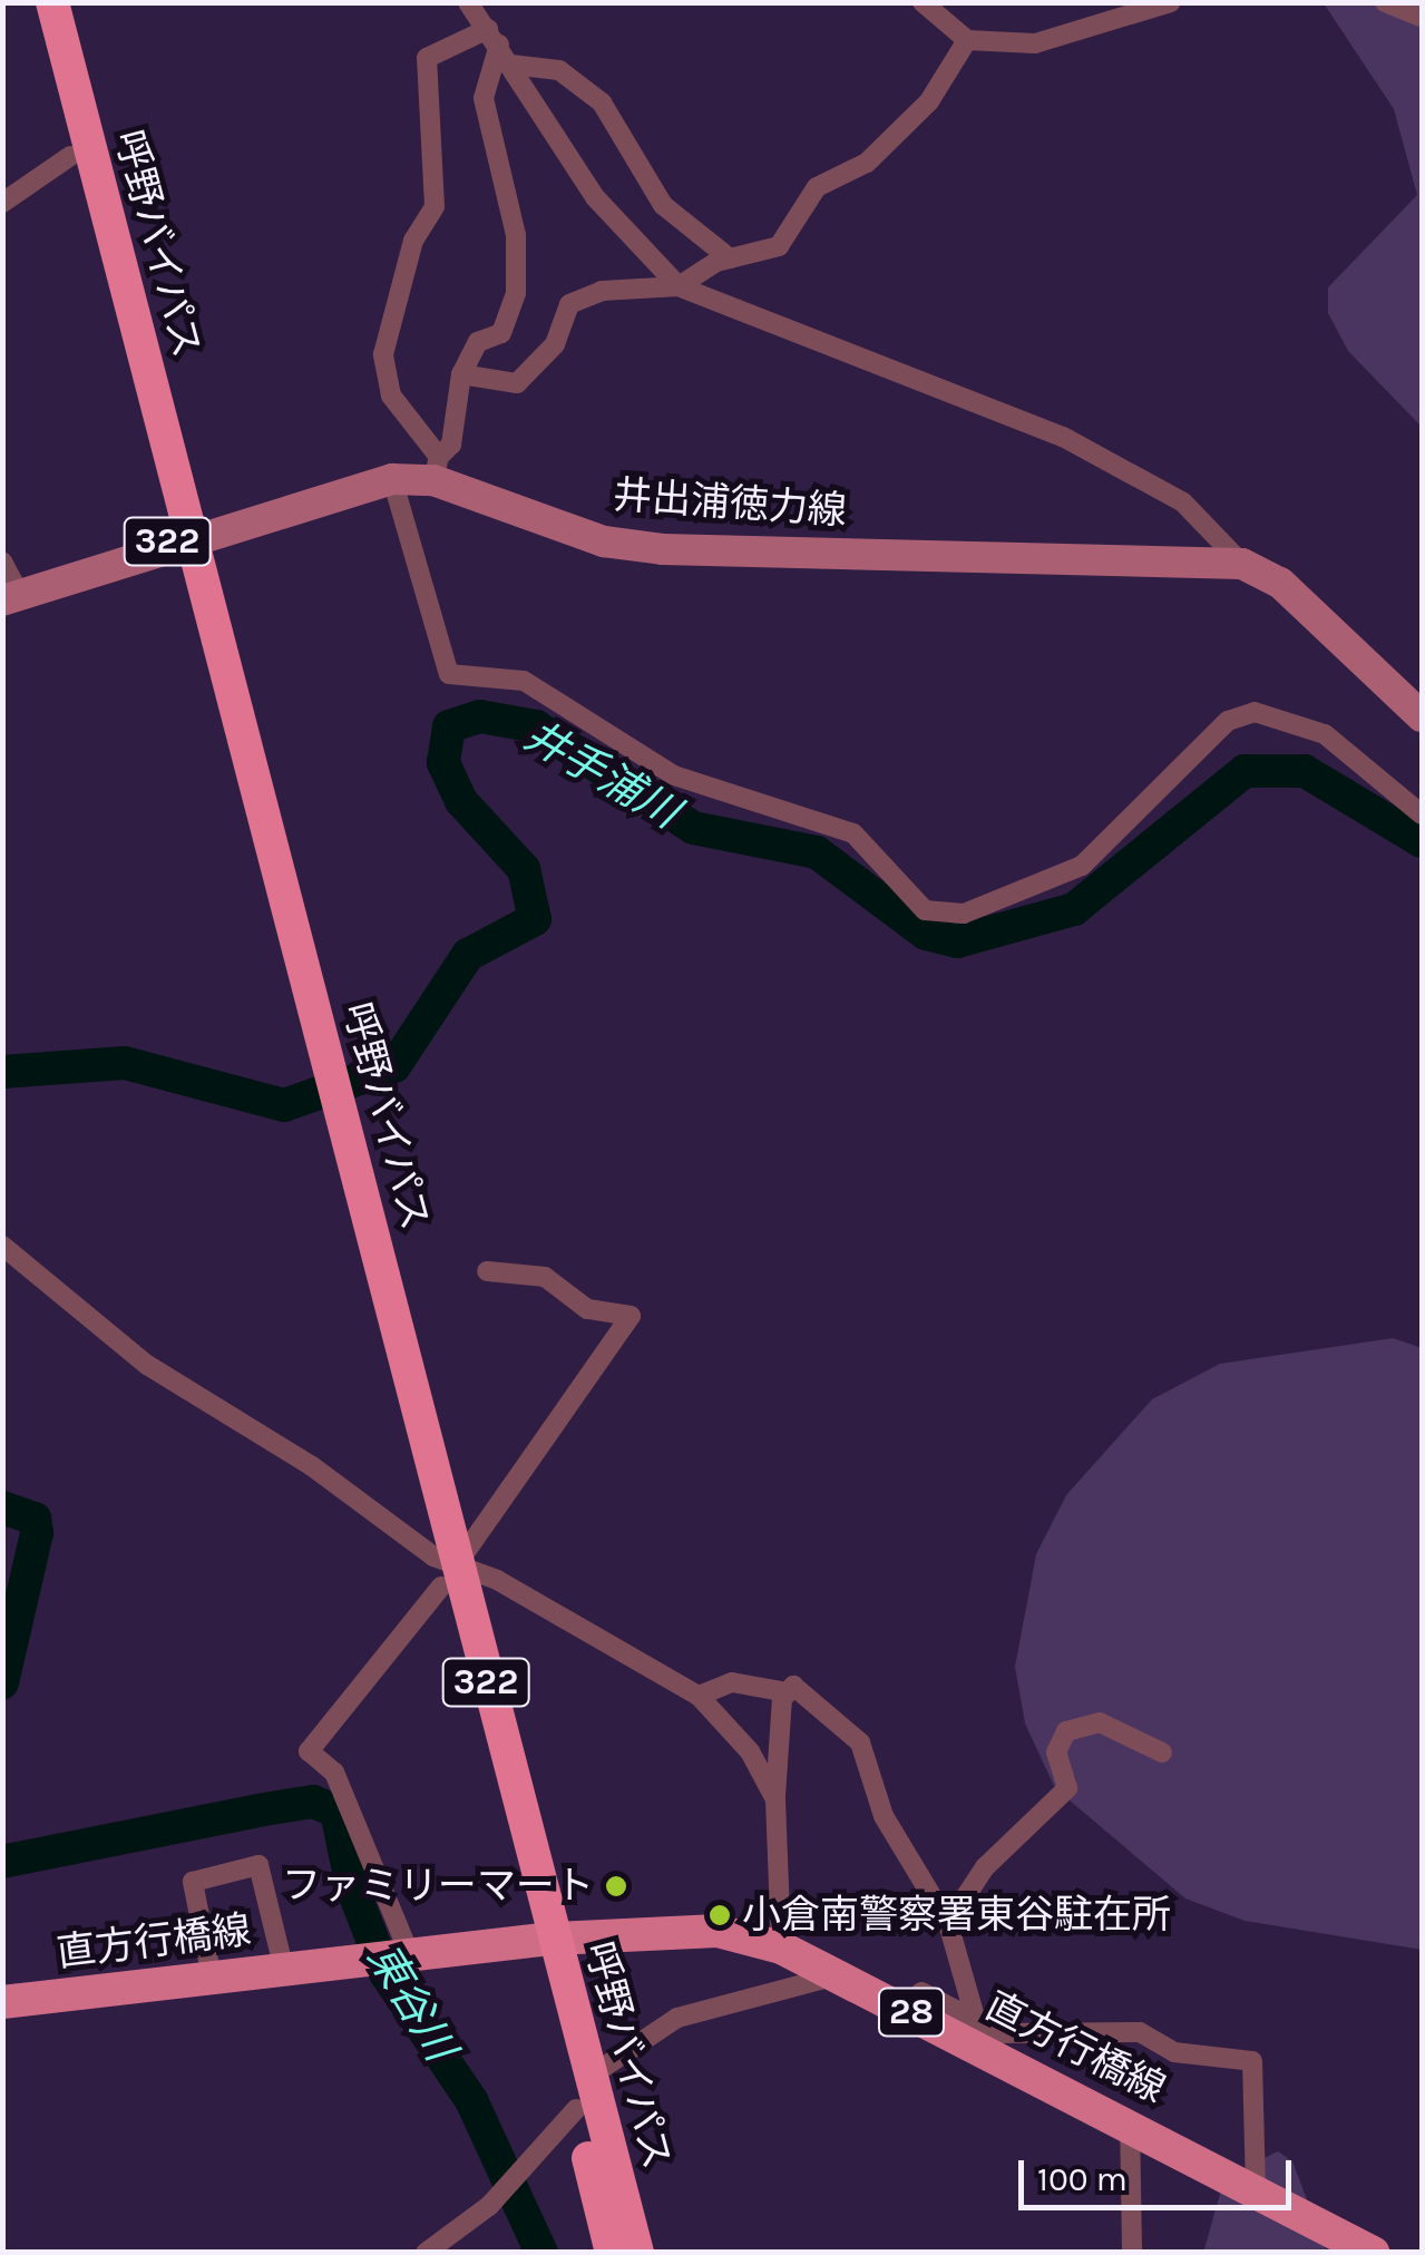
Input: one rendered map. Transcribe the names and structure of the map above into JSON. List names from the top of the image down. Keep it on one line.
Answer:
{"streets":{"highway":["呼野バイパス","322"],"main road":["井出浦徳力線","直方行橋線","28"]},"crossings":[["呼野バイパス","井出浦徳力線"],["呼野バイパス","直方行橋線"]],"water":["井手浦川","東谷川"],"places":["ファミリーマート","小倉南警察署東谷駐在所"],"scale_bar":"100 m"}
